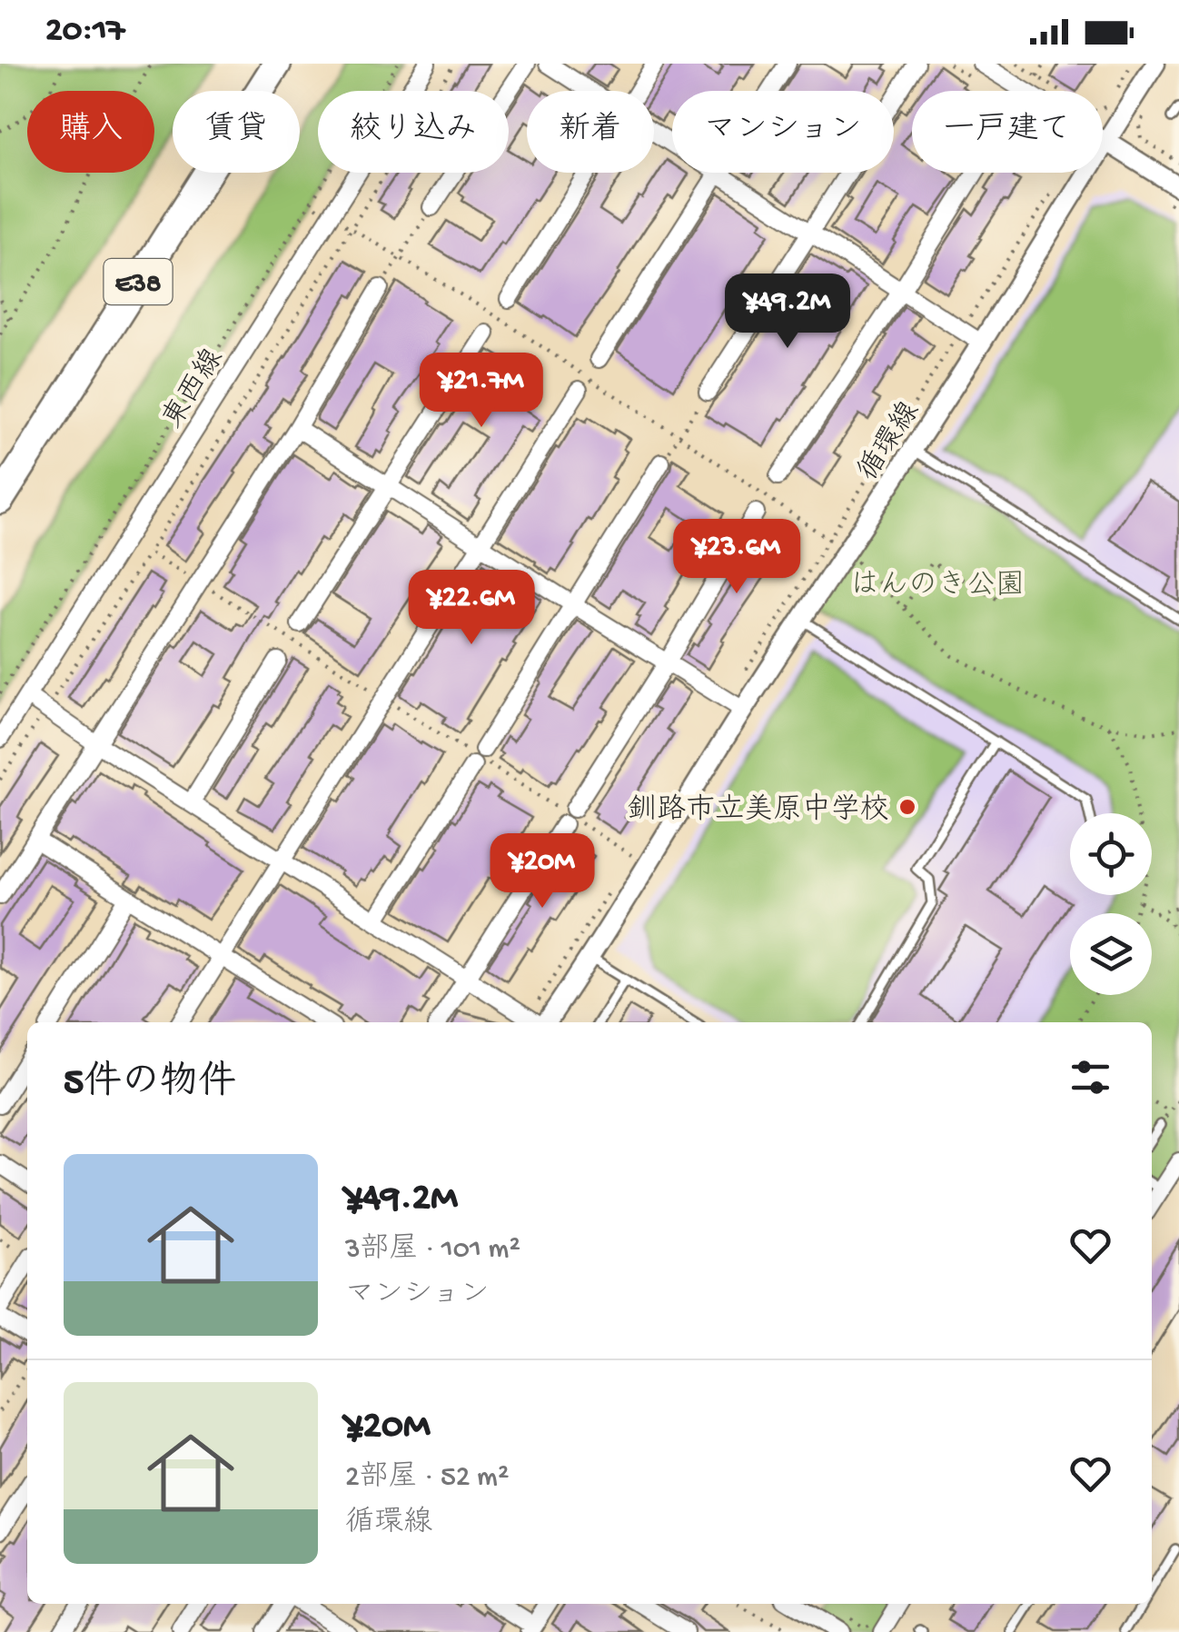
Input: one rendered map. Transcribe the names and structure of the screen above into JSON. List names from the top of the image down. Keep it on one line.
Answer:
{"streets":{"highway":["E38"],"street":["東西線","循環線"]},"parks":["はんのき公園"],"places":["釧路市立美原中学校"],"page":{"status":"20:17","chip":["購入","賃貸","絞り込み","新着","マンション","一戸建て"],"price":["¥49.2M","¥21.7M","¥23.6M","¥22.6M","¥20M"],"heading":"5件の物件","list":[{"name":"¥49.2M","note":"3部屋 · 101 m² · マンション"},{"name":"¥20M","note":"2部屋 · 52 m² · 循環線"}]}}
